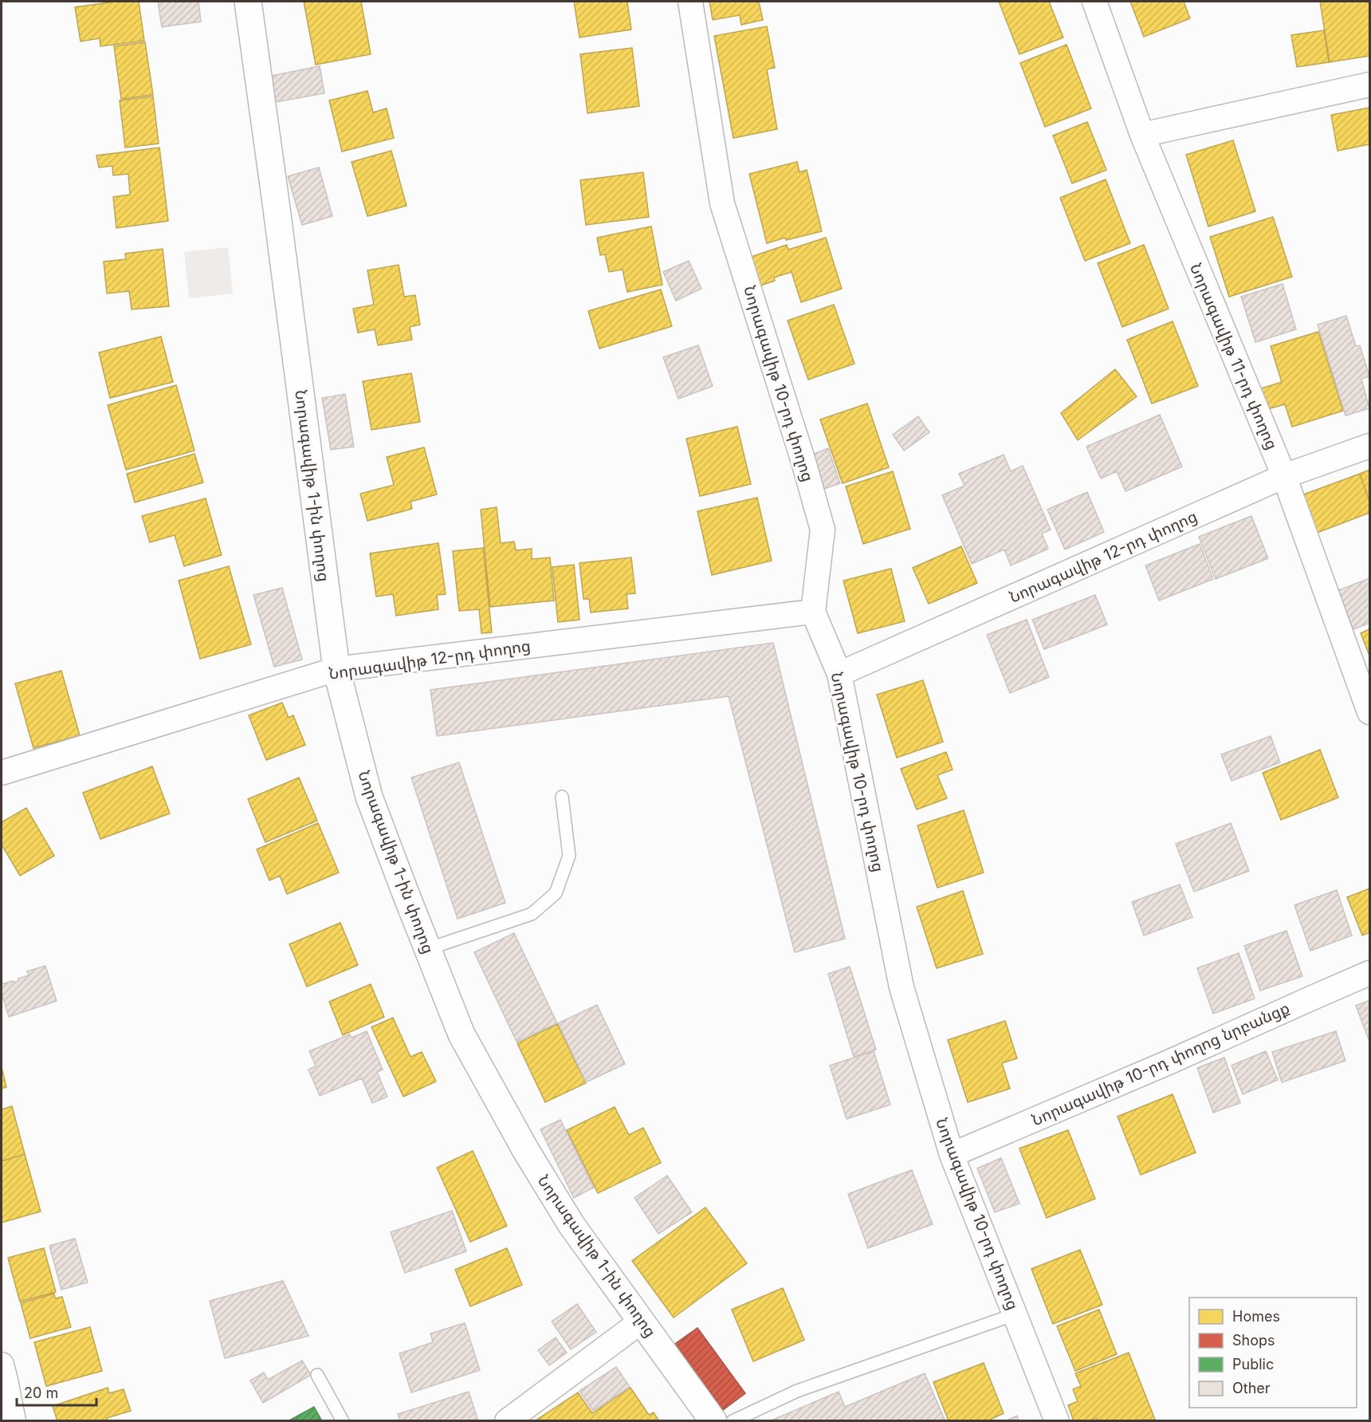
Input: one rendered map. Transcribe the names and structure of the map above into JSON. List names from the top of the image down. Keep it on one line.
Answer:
{"streets":{"main road":["Նորագավիթ 1-ին փողոց"],"street":["Նորագավիթ 11-րդ փողոց","Նորագավիթ 10-րդ փողոց","Նորագավիթ 12-րդ փողոց","Նորագավիթ 10-րդ փողոց նրբանցք"]},"crossings":[["Նորագավիթ 11-րդ փողոց","Նորագավիթ 12-րդ փողոց"],["Նորագավիթ 10-րդ փողոց","Նորագավիթ 12-րդ փողոց"],["Նորագավիթ 10-րդ փողոց","Նորագավիթ 10-րդ փողոց նրբանցք"],["Նորագավիթ 1-ին փողոց","Նորագավիթ 12-րդ փողոց"]],"legend":["Homes","Shops","Public","Other"],"scale_bar":"20 m"}
